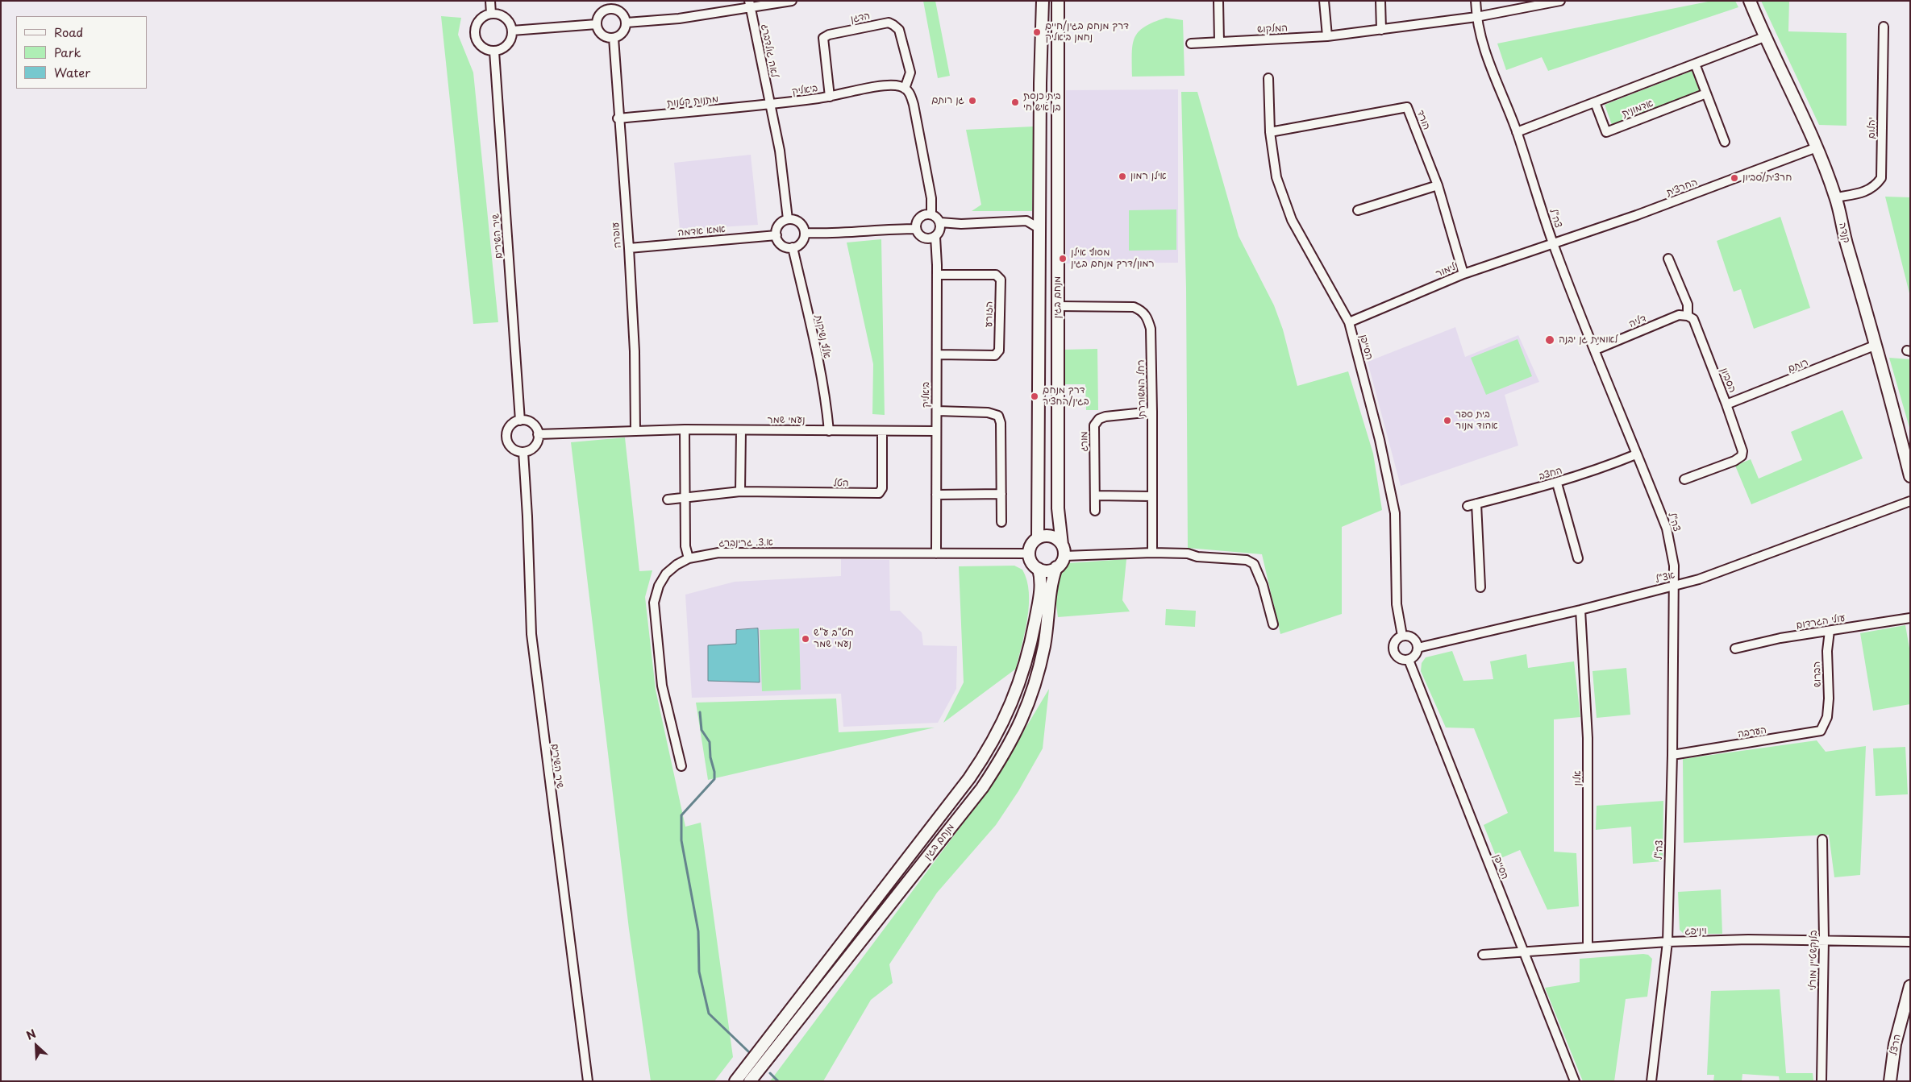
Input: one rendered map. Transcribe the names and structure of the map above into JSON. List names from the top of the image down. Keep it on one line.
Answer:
{"streets":{"main road":["קנדה","מנחם בגין","הרצל"],"street":["הדגן","המלקוש","לאה גולדברג","ביאליק","מתנות קטנות","אדמונית","הורד","יהלום","החרצית","צה\"ל","אמא אדמה","עופרה","שיר השירים","לימור","הזורע","דליה","אלף נשיקות","הסייפן","רותם","הסביון","רחל המשוררת","נעמי שמר","מורג","החצב","הטל","א.צ. גרינברג","אצ\"ל","עולי הגרדום","הברוש","הערבה","אלון","ויניפג","בלנקשטיין מורלי"]},"crossings":[["הדגן","ביאליק"],["המלקוש","צה\"ל"],["לאה גולדברג","ביאליק"],["לאה גולדברג","מתנות קטנות"],["ביאליק","מתנות קטנות"],["ביאליק","הזורע"],["ביאליק","נעמי שמר"],["ביאליק","א.צ. גרינברג"],["מתנות קטנות","עופרה"],["הורד","לימור"],["הורד","הסייפן"],["יהלום","קנדה"],["החרצית","צה\"ל"],["החרצית","קנדה"],["החרצית","לימור"],["צה\"ל","לימור"],["צה\"ל","דליה"],["צה\"ל","החצב"],["צה\"ל","אצ\"ל"],["צה\"ל","הערבה"],["צה\"ל","ויניפג"],["אמא אדמה","עופרה"],["אמא אדמה","אלף נשיקות"],["קנדה","רותם"],["עופרה","נעמי שמר"],["שיר השירים","נעמי שמר"],["לימור","הסייפן"],["מנחם בגין","רחל המשוררת"],["מנחם בגין","א.צ. גרינברג"],["דליה","הסביון"],["אלף נשיקות","נעמי שמר"],["הסייפן","אצ\"ל"],["הסייפן","ויניפג"],["רותם","הסביון"],["רחל המשוררת","מורג"],["נעמי שמר","הטל"],["אצ\"ל","אלון"],["עולי הגרדום","הברוש"],["הברוש","הערבה"],["אלון","ויניפג"],["ויניפג","בלנקשטיין מורלי"]],"places":["דרך מנחם בגין/חיים נחמן ביאליק","גן רותם","בית כנסת בן איש חי","אילן רמון","חרצית/סביון","מסוף אילן רמון/דרך מנחם בגין","לאומית גן יבנה","דרך מנחם בגין/החציר","בית ספר אהוד מנור","חט\"ב ע\"ש נעמי שמר"],"legend":["Road","Park","Water"],"north":"top left"}
